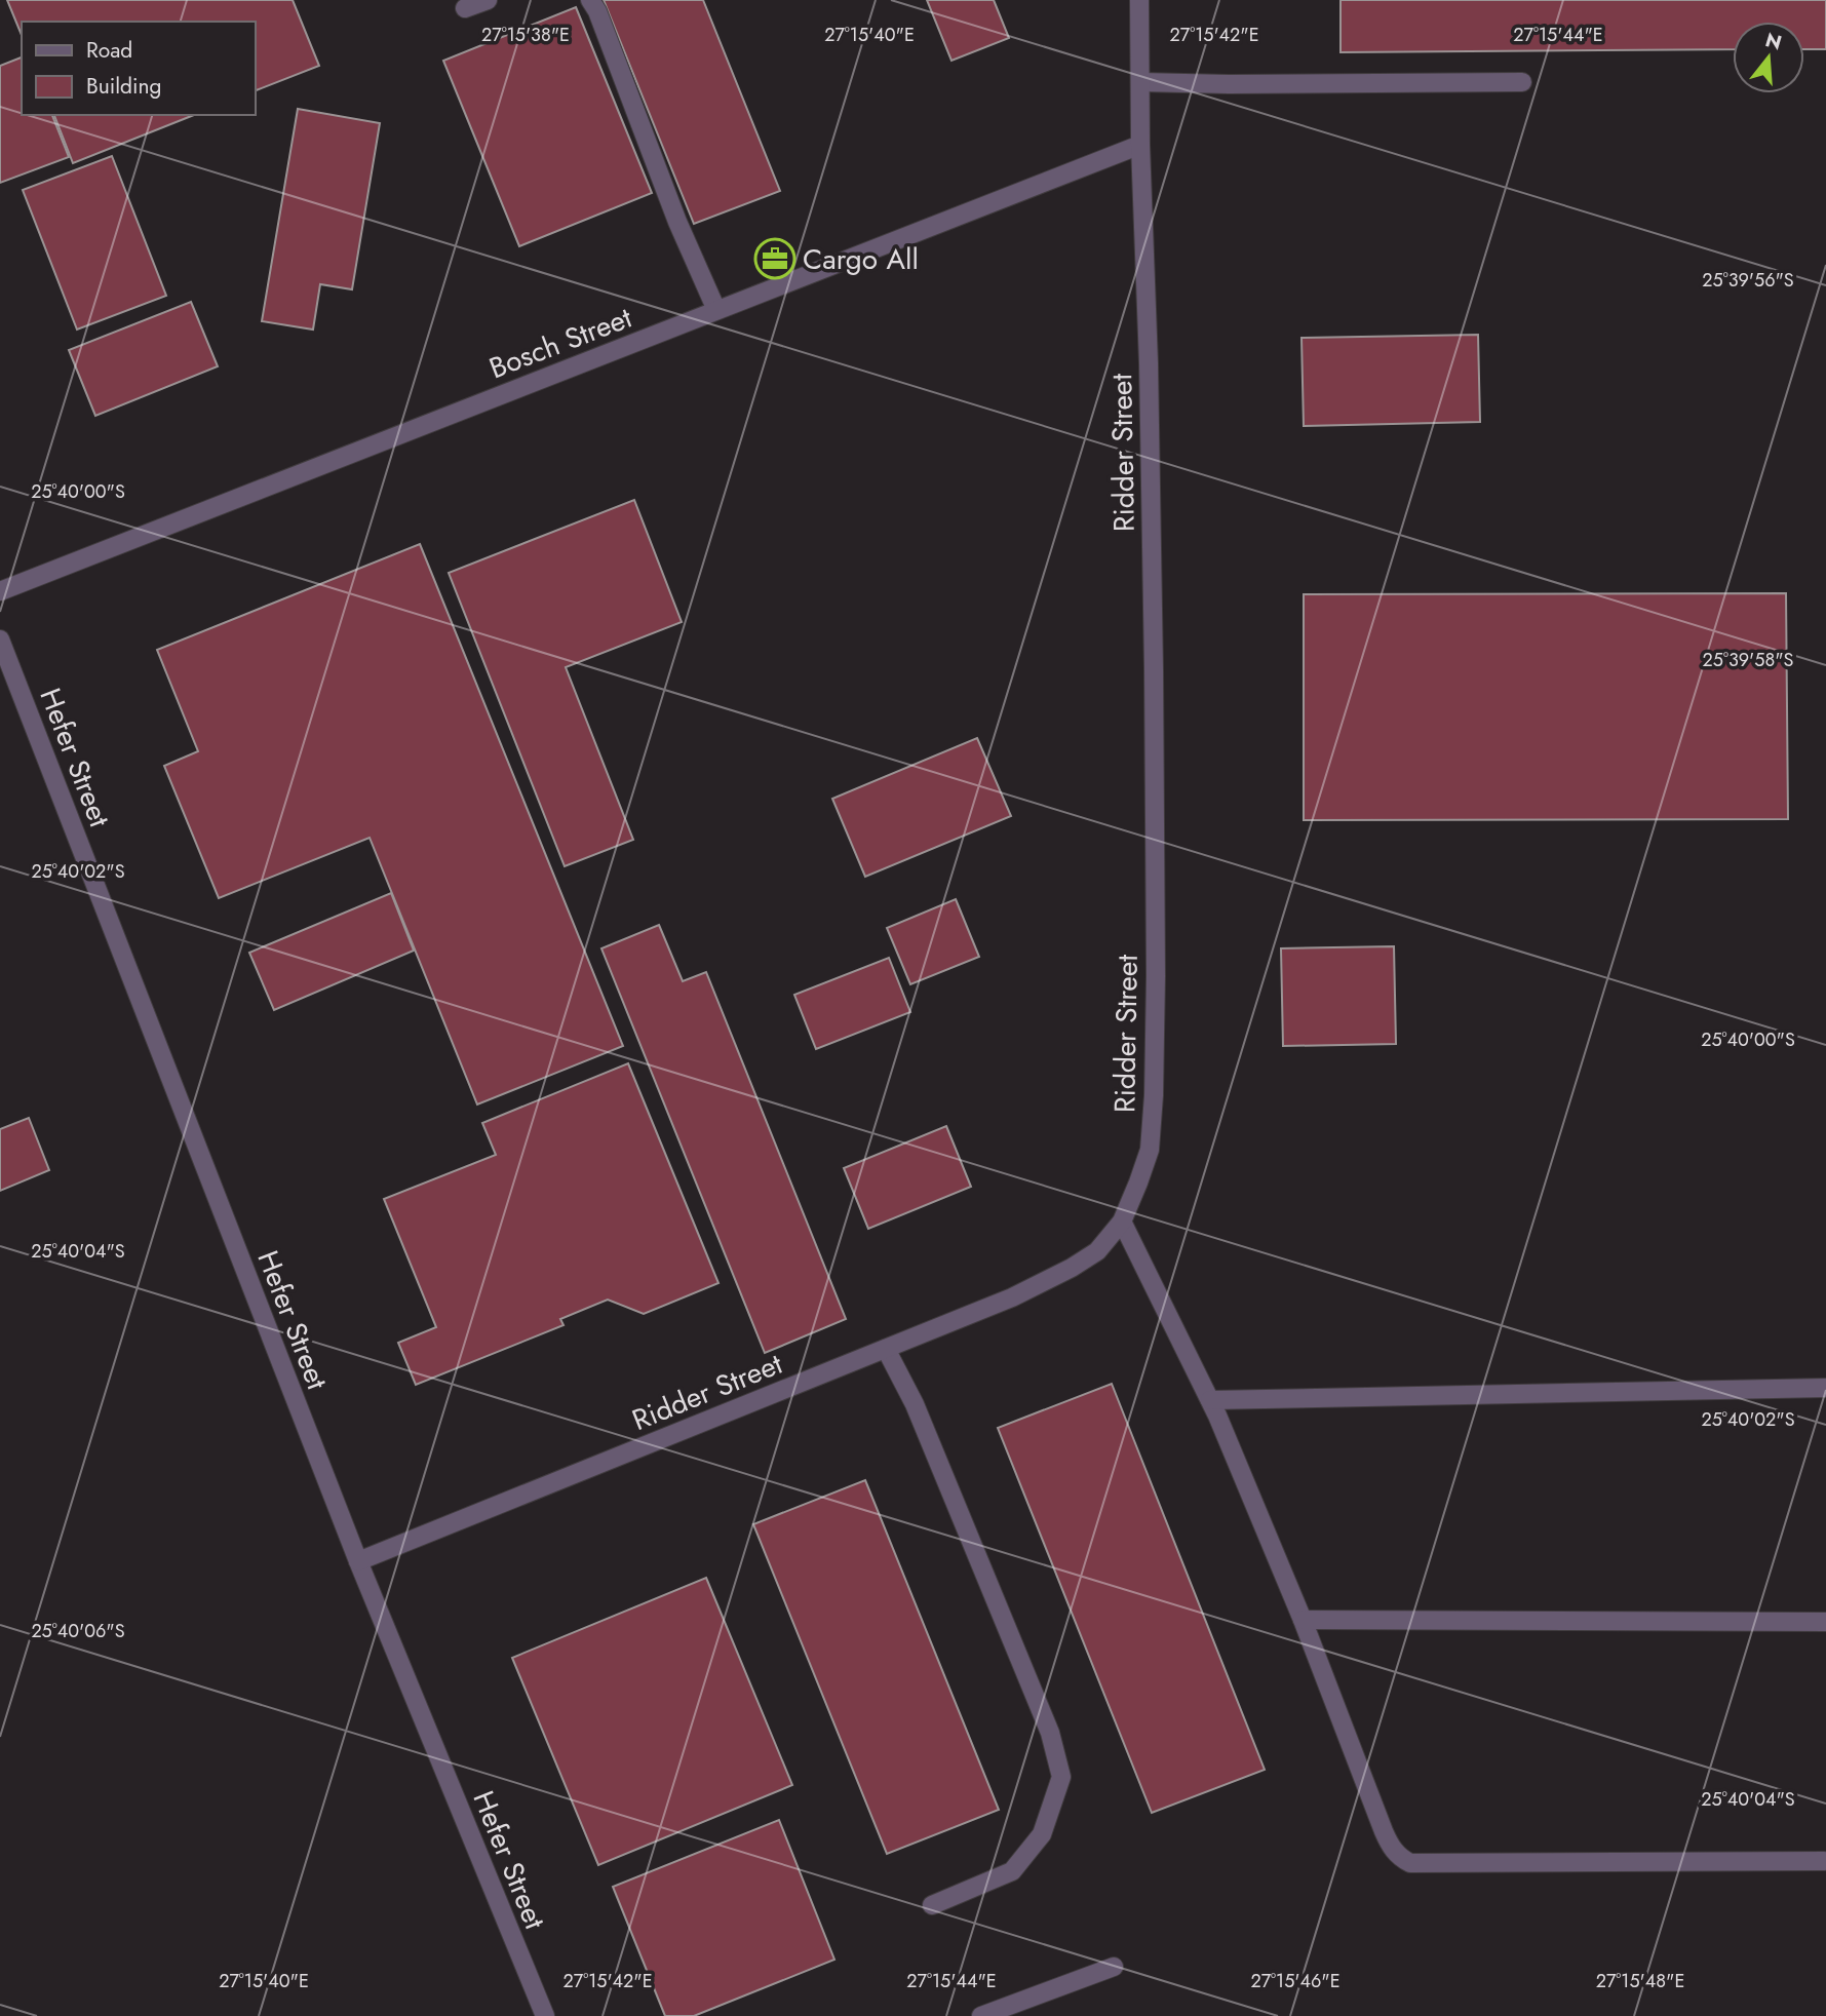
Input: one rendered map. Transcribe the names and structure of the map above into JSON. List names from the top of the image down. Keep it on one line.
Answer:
{"streets":{"street":["Bosch Street","Ridder Street","Hefer Street"]},"crossings":[["Bosch Street","Ridder Street"],["Ridder Street","Hefer Street"]],"places":{"office":["Cargo All"]},"legend":["Road","Building"],"north":"top","coordinates":["27°15'38\"E","27°15'40\"E","27°15'42\"E","27°15'44\"E","25°39'56\"S","25°40'00\"S","25°39'58\"S","25°40'02\"S","25°40'04\"S","25°40'06\"S","27°15'46\"E","27°15'48\"E"]}
